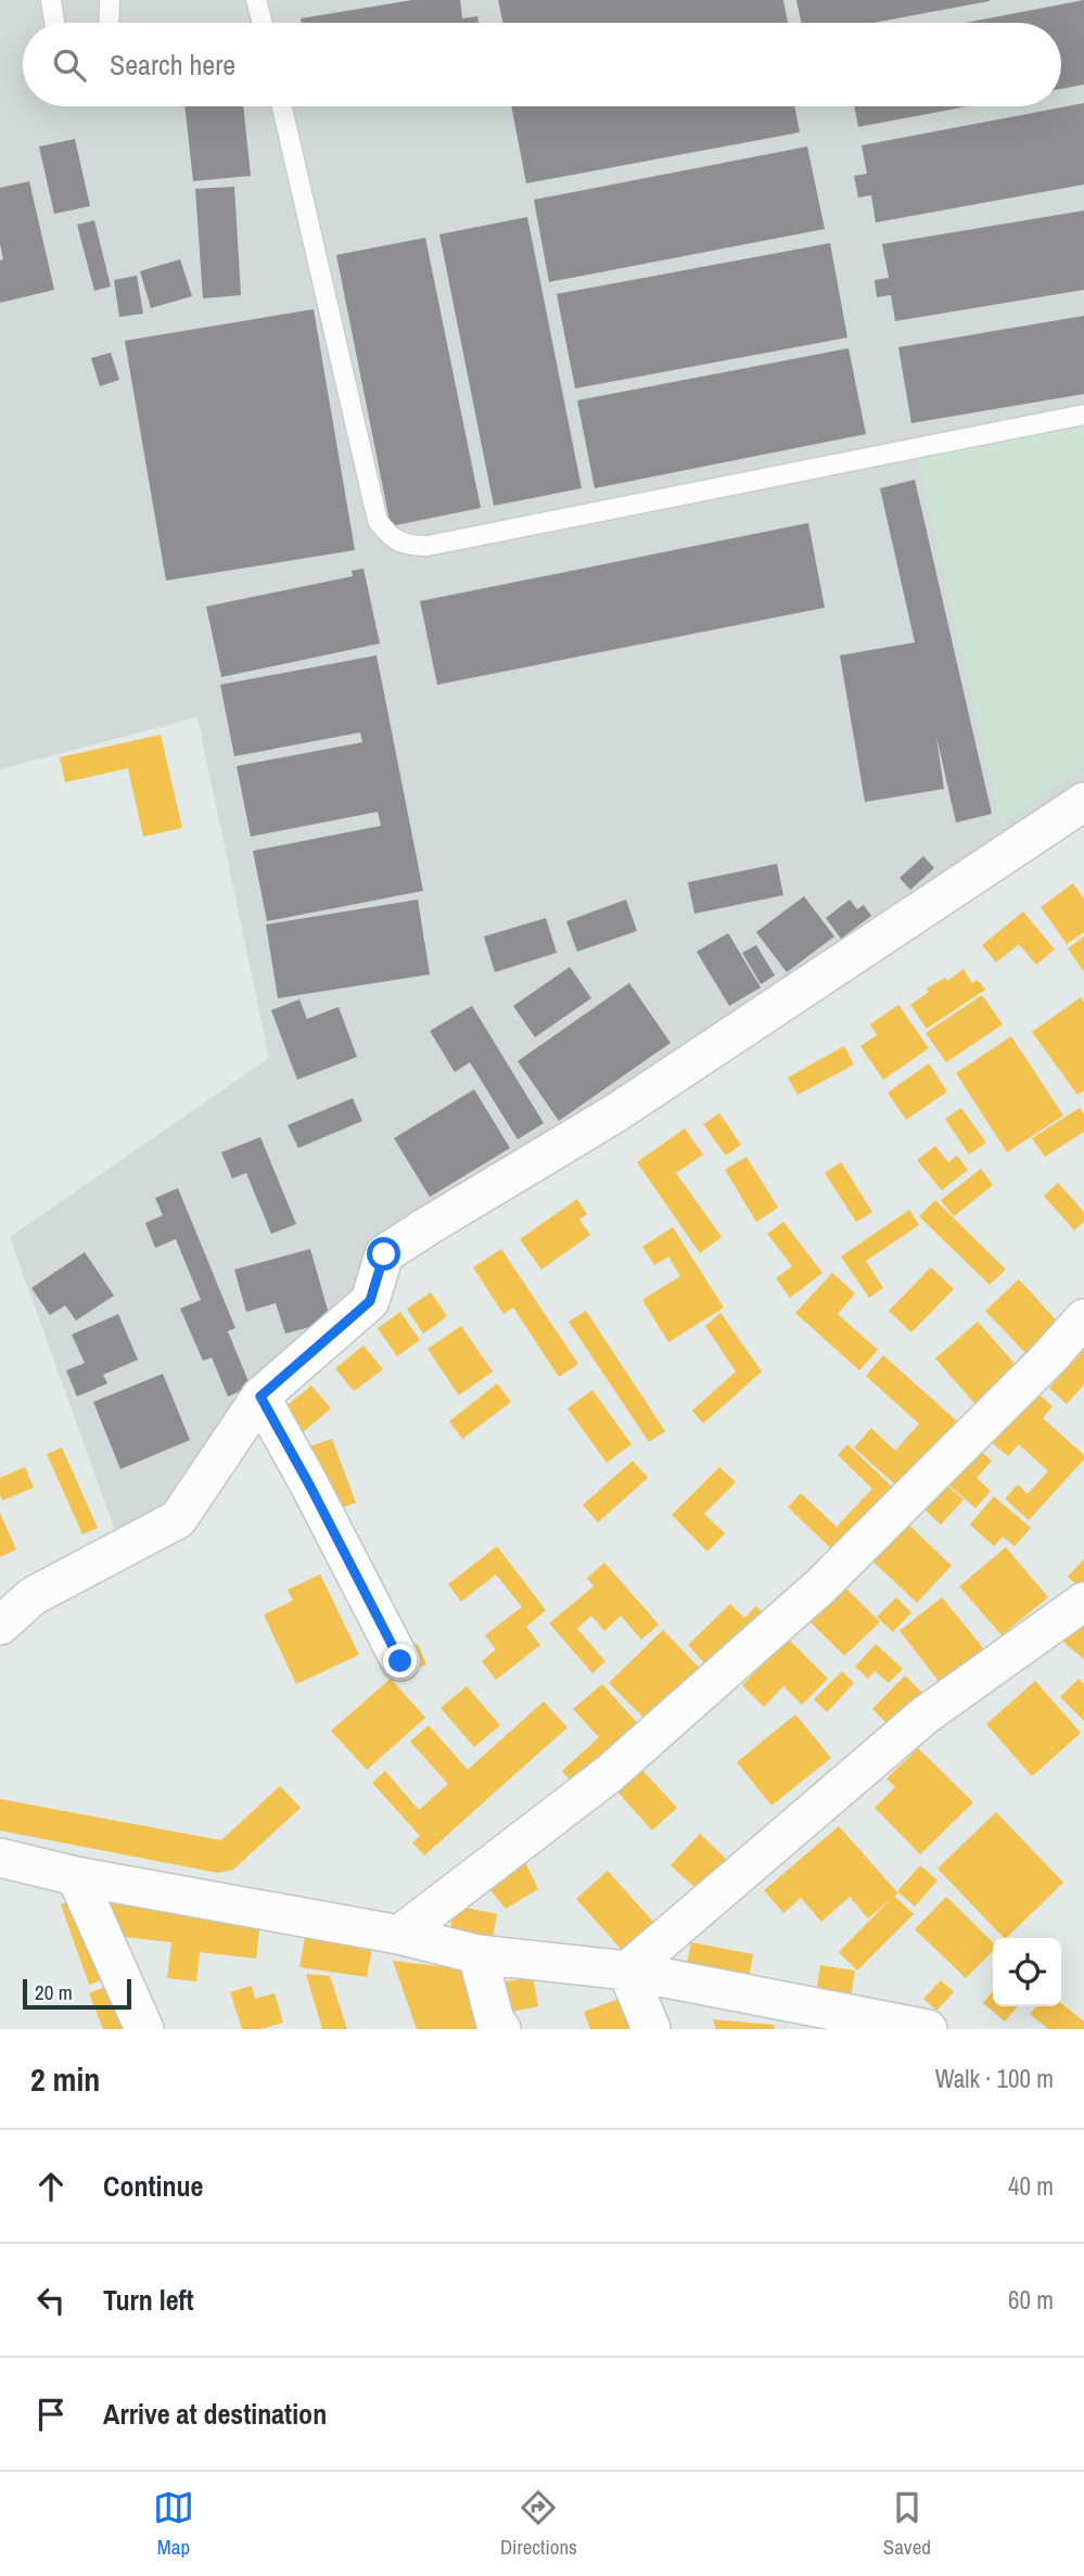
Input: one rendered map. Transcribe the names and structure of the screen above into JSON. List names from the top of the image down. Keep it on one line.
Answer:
{"scale_bar":"20 m","page":{"search":"Search here","scale":"20 m","heading":["2 min","Walk · 100 m"],"list":[["Continue","40 m"],["Turn left","60 m"],"Arrive at destination"],"nav":["Map","Directions","Saved"]}}
